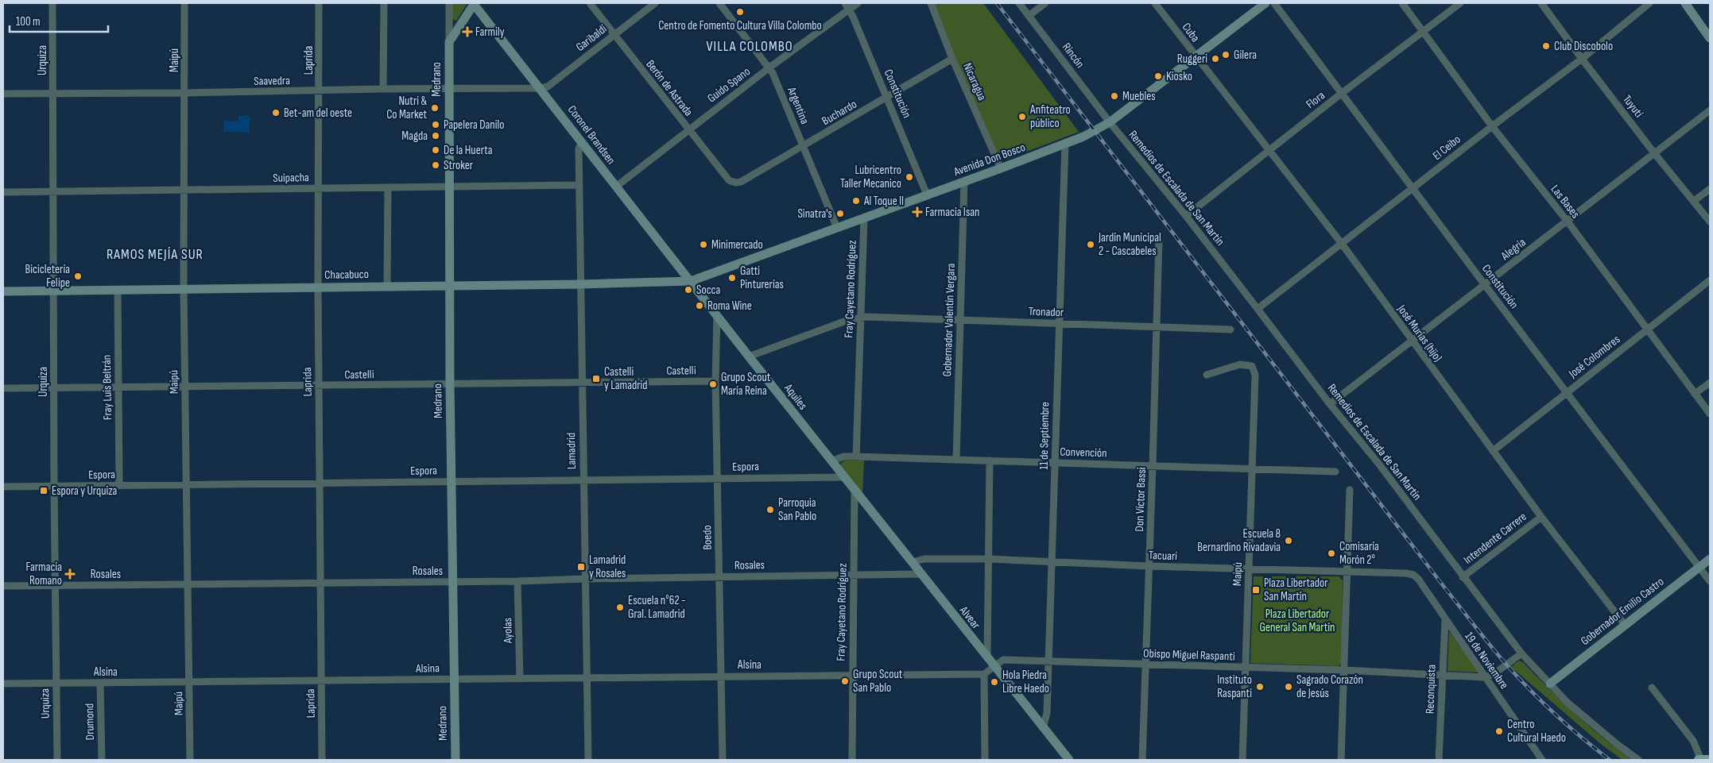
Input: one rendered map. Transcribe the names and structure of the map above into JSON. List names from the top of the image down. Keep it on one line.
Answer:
{"streets":{"street":["Cuba","Garibaldi","Rincón","Urquiza","Maipú","Laprida","Medrano","Saavedra","Nicaragua","Guido Spano","Berón de Astrada","Constitución","Flora","Argentina","Tuyutí","Buchardo","Coronel Brandsen","El Ceibo","Avenida Don Bosco","Suipacha","Remedios de Escalada de San Martín","Las Bases","Alegría","Chacabuco","Fray Cayetano Rodríguez","Tronador","Gobernador Valentín Vergara","José Murias (hijo)","José Colombres","Castelli","Fray Luis Beltrán","Aquiles","11 de Septiembre","Lamadrid","Convención","Espora","Don Víctor Bassi","Boedo","Intendente Carrere","Tacuarí","Rosales","Gobernador Emilio Castro","Alvear","Ayolas","Obispo Miguel Raspanti","19 de Noviembre","Alsina","Reconquista","Drumond"]},"crossings":[["Cuba","Avenida Don Bosco"],["Cuba","José Murias (hijo)"],["Garibaldi","Saavedra"],["Garibaldi","Berón de Astrada"],["Garibaldi","Coronel Brandsen"],["Rincón","Avenida Don Bosco"],["Rincón","Remedios de Escalada de San Martín"],["Urquiza","Saavedra"],["Urquiza","Suipacha"],["Urquiza","Chacabuco"],["Urquiza","Castelli"],["Urquiza","Espora"],["Urquiza","Rosales"],["Urquiza","Alsina"],["Maipú","Saavedra"],["Maipú","Suipacha"],["Maipú","Chacabuco"],["Maipú","Castelli"],["Maipú","Convención"],["Maipú","Espora"],["Maipú","Tacuarí"],["Maipú","Rosales"],["Maipú","Obispo Miguel Raspanti"],["Maipú","Alsina"],["Laprida","Saavedra"],["Laprida","Suipacha"],["Laprida","Chacabuco"],["Laprida","Castelli"],["Laprida","Espora"],["Laprida","Rosales"],["Laprida","Alsina"],["Medrano","Saavedra"],["Medrano","Suipacha"],["Medrano","Chacabuco"],["Medrano","Castelli"],["Medrano","Espora"],["Medrano","Rosales"],["Medrano","Alsina"],["Saavedra","Coronel Brandsen"],["Nicaragua","Buchardo"],["Nicaragua","Avenida Don Bosco"],["Guido Spano","Berón de Astrada"],["Guido Spano","Constitución"],["Guido Spano","Argentina"],["Guido Spano","Coronel Brandsen"],["Berón de Astrada","Buchardo"],["Constitución","Flora"],["Constitución","Buchardo"],["Constitución","El Ceibo"],["Constitución","Avenida Don Bosco"],["Constitución","Alegría"],["Constitución","José Colombres"],["Constitución","Gobernador Emilio Castro"],["Flora","Remedios de Escalada de San Martín"],["Flora","Las Bases"],["Flora","José Murias (hijo)"],["Argentina","Buchardo"],["Argentina","Avenida Don Bosco"],["Tuyutí","El Ceibo"],["Tuyutí","Alegría"],["Coronel Brandsen","Avenida Don Bosco"],["Coronel Brandsen","Chacabuco"],["Coronel Brandsen","Aquiles"],["Coronel Brandsen","Lamadrid"],["El Ceibo","Remedios de Escalada de San Martín"],["El Ceibo","Las Bases"],["El Ceibo","José Murias (hijo)"],["Avenida Don Bosco","Remedios de Escalada de San Martín"],["Avenida Don Bosco","Chacabuco"],["Avenida Don Bosco","Fray Cayetano Rodríguez"],["Avenida Don Bosco","Gobernador Valentín Vergara"],["Avenida Don Bosco","José Murias (hijo)"],["Avenida Don Bosco","Aquiles"],["Avenida Don Bosco","11 de Septiembre"],["Suipacha","Lamadrid"],["Remedios de Escalada de San Martín","Alegría"],["Remedios de Escalada de San Martín","Intendente Carrere"],["Remedios de Escalada de San Martín","Gobernador Emilio Castro"],["Las Bases","Alegría"],["Las Bases","José Colombres"],["Alegría","José Murias (hijo)"],["Chacabuco","Fray Luis Beltrán"],["Chacabuco","Aquiles"],["Chacabuco","Lamadrid"],["Fray Cayetano Rodríguez","Tronador"],["Fray Cayetano Rodríguez","Aquiles"],["Fray Cayetano Rodríguez","Convención"],["Fray Cayetano Rodríguez","Rosales"],["Fray Cayetano Rodríguez","Alvear"],["Fray Cayetano Rodríguez","Alsina"],["Tronador","Gobernador Valentín Vergara"],["Tronador","11 de Septiembre"],["Tronador","Don Víctor Bassi"],["Gobernador Valentín Vergara","Convención"],["José Murias (hijo)","José Colombres"],["José Murias (hijo)","Intendente Carrere"],["José Murias (hijo)","Gobernador Emilio Castro"],["Castelli","Fray Luis Beltrán"],["Castelli","Lamadrid"],["Castelli","Boedo"],["Fray Luis Beltrán","Espora"],["Aquiles","Convención"],["Aquiles","Espora"],["Aquiles","Boedo"],["Aquiles","Alvear"],["11 de Septiembre","Convención"],["11 de Septiembre","Tacuarí"],["11 de Septiembre","Alvear"],["11 de Septiembre","Obispo Miguel Raspanti"],["Lamadrid","Espora"],["Lamadrid","Rosales"],["Lamadrid","Alsina"],["Convención","Don Víctor Bassi"],["Espora","Boedo"],["Don Víctor Bassi","Tacuarí"],["Don Víctor Bassi","Obispo Miguel Raspanti"],["Boedo","Rosales"],["Boedo","Alsina"],["Tacuarí","Alvear"],["Tacuarí","19 de Noviembre"],["Rosales","Ayolas"],["Alvear","Obispo Miguel Raspanti"],["Ayolas","Alsina"],["Obispo Miguel Raspanti","19 de Noviembre"],["Obispo Miguel Raspanti","Reconquista"],["19 de Noviembre","Reconquista"],["Alsina","Drumond"]],"districts":["VILLA COLOMBO","RAMOS MEJÍA SUR"],"parks":["Plaza Libertador General San Martín"],"places":{"other":["Centro de Fomento Cultura Villa Colombo","Club Discobolo","Gilera","Ruggeri","Kiosko","Muebles","Nutri & Co Market","Bet-am del oeste","Anfiteatro público","Papelera Danilo","Magda","De la Huerta","Stroker","Lubricentro Taller Mecanico","Al Toque II","Sinatra's","Minimercado","Jardín Municipal 2 - Cascabeles","Bicicletería Felipe","Gatti Pinturerías","Socca","Roma Wine","Grupo Scout María Reina","Parroquia San Pablo","Escuela 8 Bernardino Rivadavia","Comisaría Morón 2°","Escuela n°62 - Gral. Lamadrid","Grupo Scout San Pablo","Hola Piedra Libre Haedo","Instituto Raspanti","Sagrado Corazón de Jesús","Centro Cultural Haedo"],"health":["Farmily","Farmacia Isan","Farmacia Romano"],"transit":["Castelli y Lamadrid","Espora y Urquiza","Lamadrid y Rosales","Plaza Libertador San Martín"]},"scale_bar":"100 m"}
